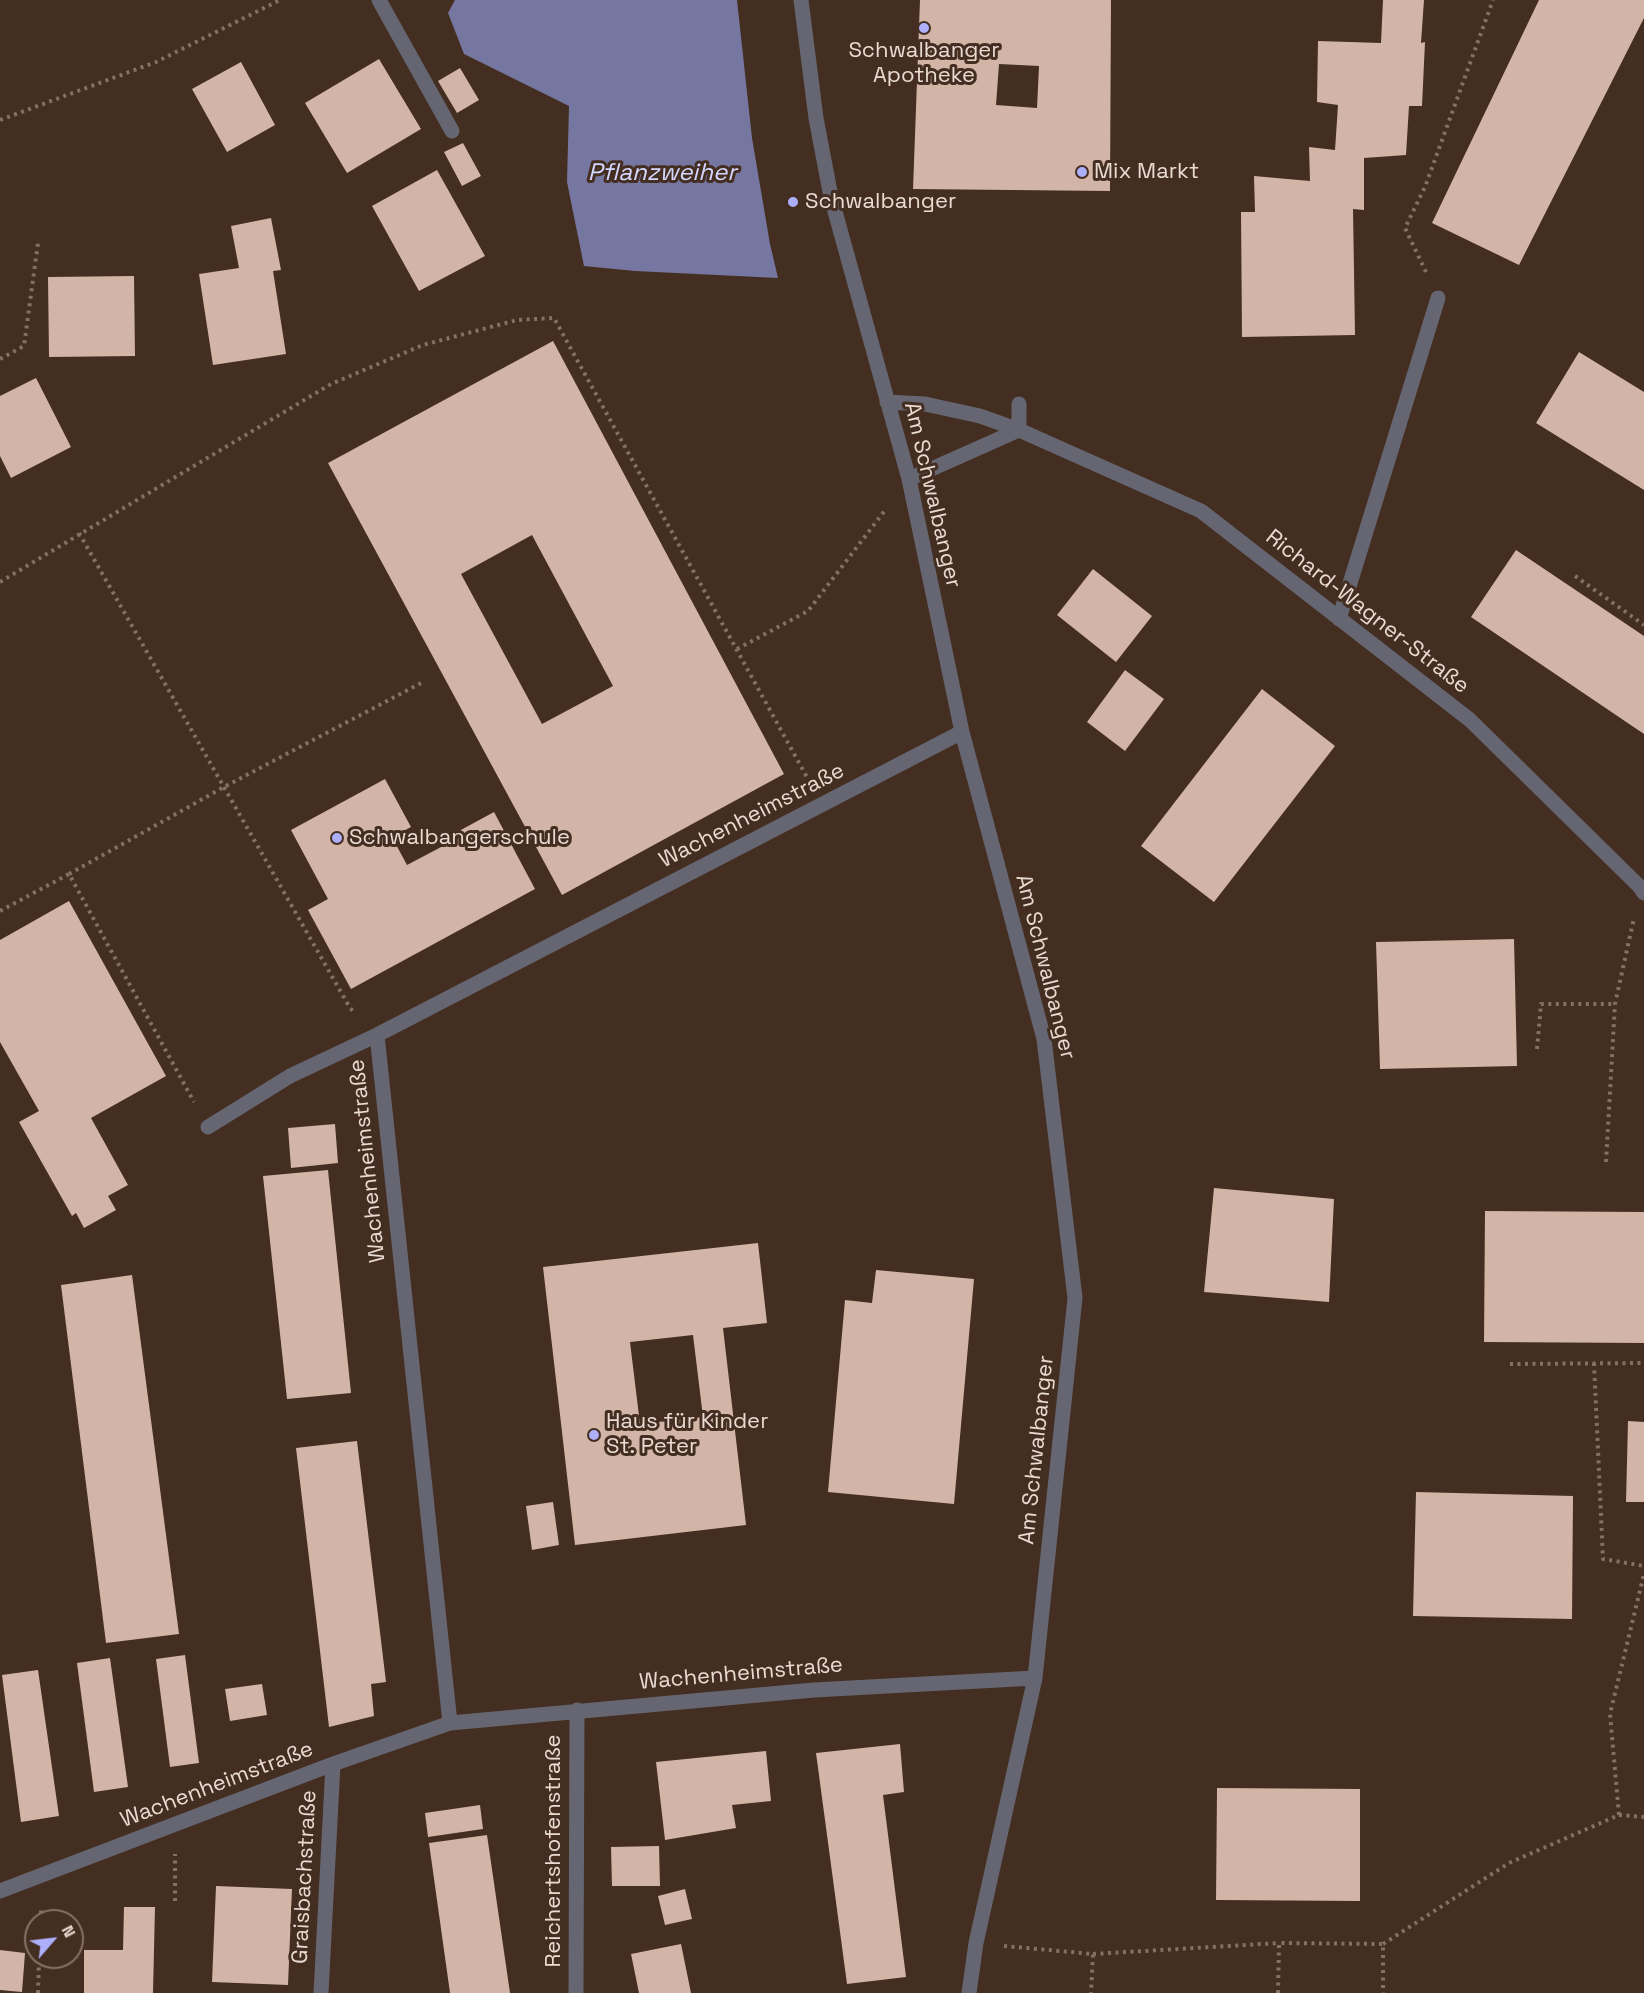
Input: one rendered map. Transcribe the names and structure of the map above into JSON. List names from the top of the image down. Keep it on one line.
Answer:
{"streets":{"street":["Am Schwalbanger","Richard-Wagner-Straße","Wachenheimstraße","Reichertshofenstraße","Graisbachstraße"]},"crossings":[["Am Schwalbanger","Richard-Wagner-Straße"],["Am Schwalbanger","Wachenheimstraße"],["Wachenheimstraße","Reichertshofenstraße"],["Wachenheimstraße","Graisbachstraße"]],"water":["Pflanzweiher"],"places":["Schwalbanger Apotheke","Mix Markt","Schwalbanger","Schwalbangerschule","Haus für Kinder St. Peter"],"north":"top right"}
